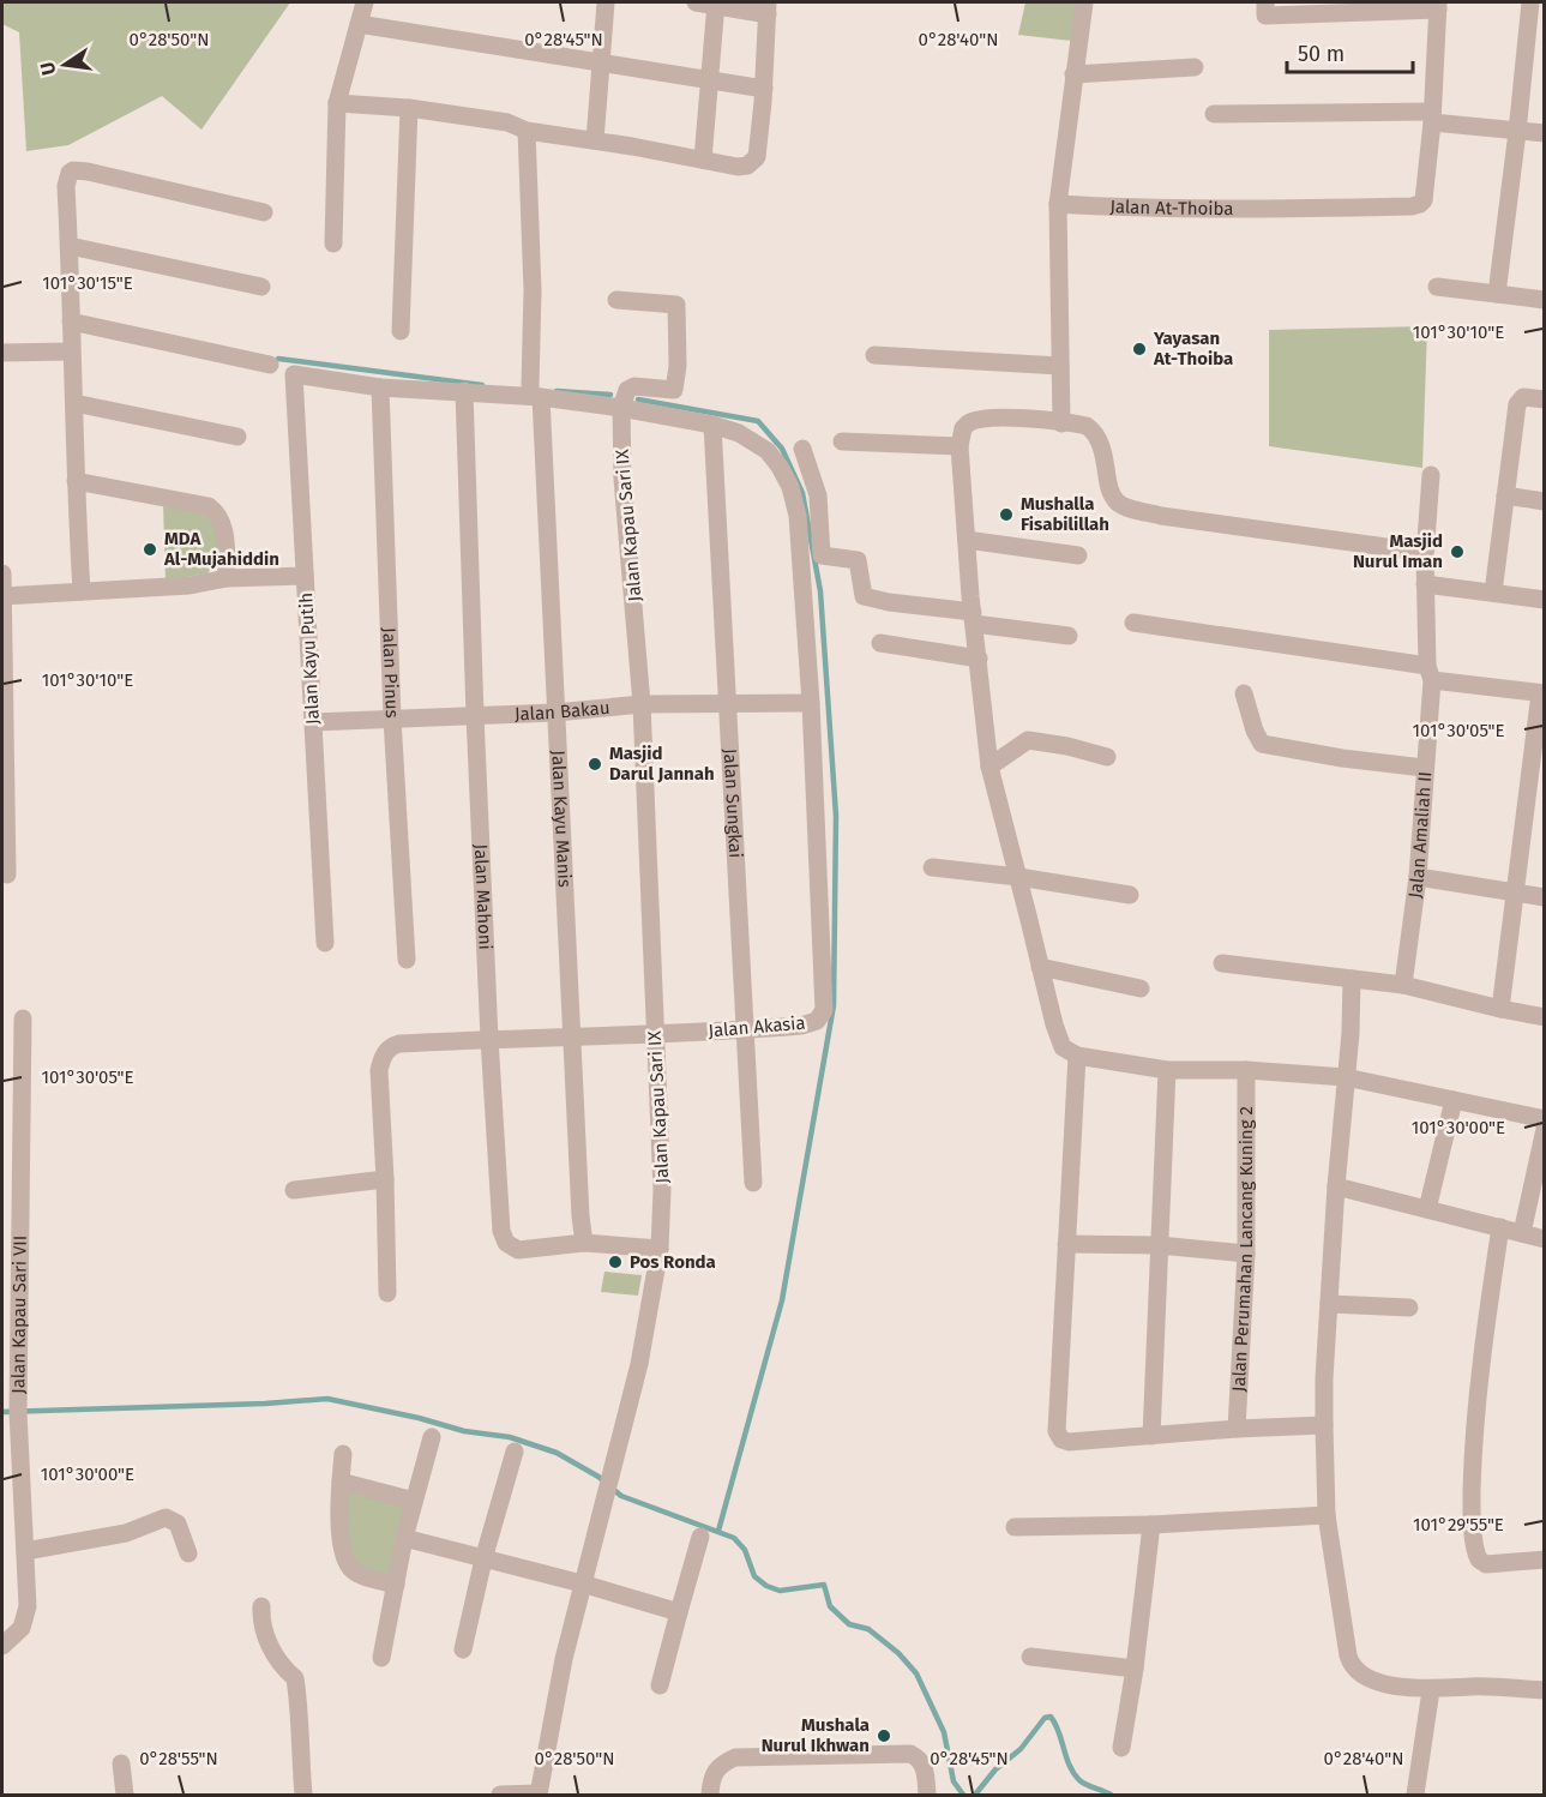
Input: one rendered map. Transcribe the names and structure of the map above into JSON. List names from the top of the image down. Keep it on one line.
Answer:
{"streets":{"street":["Jalan At-Thoiba","Jalan Kapau Sari IX","Jalan Kayu Putih","Jalan Pinus","Jalan Bakau","Jalan Sungkai","Jalan Kayu Manis","Jalan Amaliah II","Jalan Mahoni","Jalan Akasia","Jalan Perumahan Lancang Kuning 2","Jalan Kapau Sari VII"]},"crossings":[["Jalan Kapau Sari IX","Jalan Bakau"],["Jalan Kapau Sari IX","Jalan Mahoni"],["Jalan Kapau Sari IX","Jalan Akasia"],["Jalan Kayu Putih","Jalan Bakau"],["Jalan Kayu Putih","Jalan Akasia"],["Jalan Pinus","Jalan Bakau"],["Jalan Pinus","Jalan Akasia"],["Jalan Bakau","Jalan Sungkai"],["Jalan Bakau","Jalan Kayu Manis"],["Jalan Bakau","Jalan Mahoni"],["Jalan Bakau","Jalan Akasia"],["Jalan Sungkai","Jalan Akasia"],["Jalan Kayu Manis","Jalan Mahoni"],["Jalan Kayu Manis","Jalan Akasia"],["Jalan Mahoni","Jalan Akasia"]],"places":["Yayasan At-Thoiba","Mushalla Fisabilillah","MDA Al-Mujahiddin","Masjid Nurul Iman","Masjid Darul Jannah","Pos Ronda","Mushala Nurul Ikhwan"],"scale_bar":"50 m","north":"left","coordinates":["0°28'50\"N","0°28'45\"N","0°28'40\"N","101°30'15\"E","101°30'10\"E","101°30'05\"E","101°30'00\"E","101°29'55\"E","0°28'55\"N"]}
